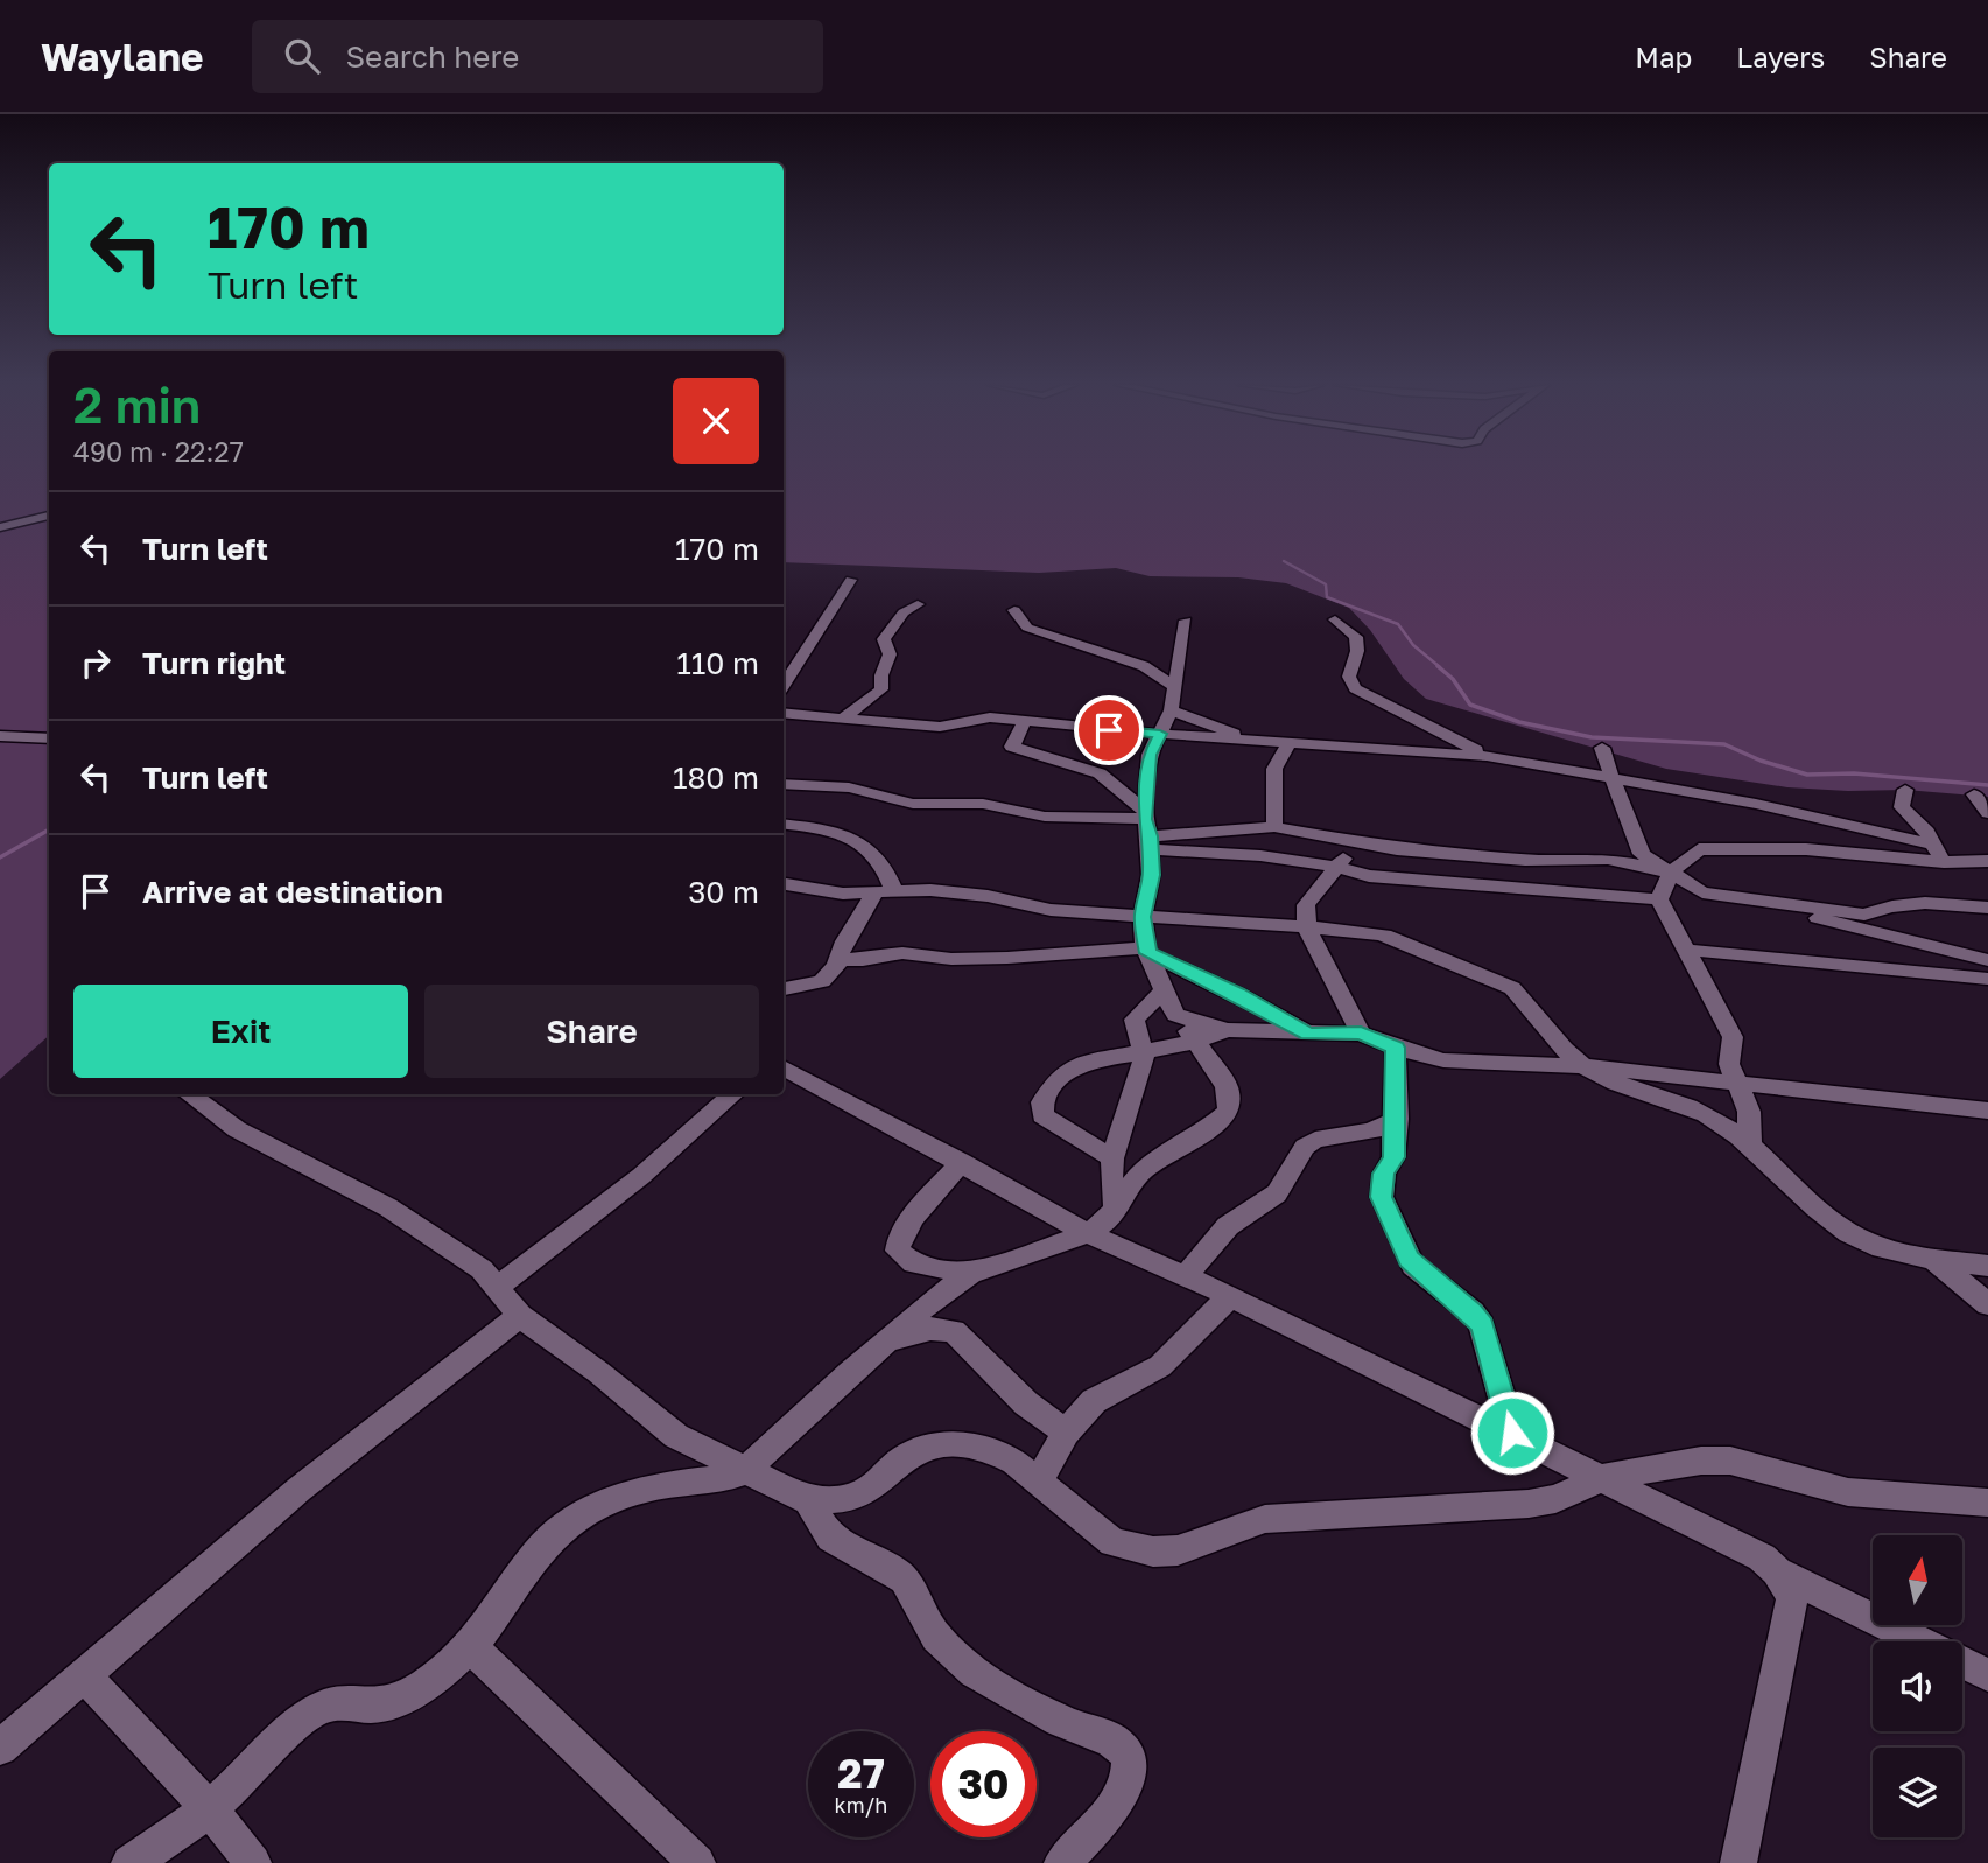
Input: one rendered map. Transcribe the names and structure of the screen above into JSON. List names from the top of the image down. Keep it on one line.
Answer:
{"north":"top","page":{"header":"Waylane","search":"Search here","nav":["Map","Layers","Share"],"turn":["170 m","Turn left"],"heading":["2 min","490 m · 22:27"],"list":[{"name":"Turn left","value":"170 m"},{"name":"Turn right","value":"110 m"},{"name":"Turn left","value":"180 m"},{"name":"Arrive at destination","value":"30 m"}],"buttons":["Exit","Share"],"speed":"27 km/h","limit":"30"}}
